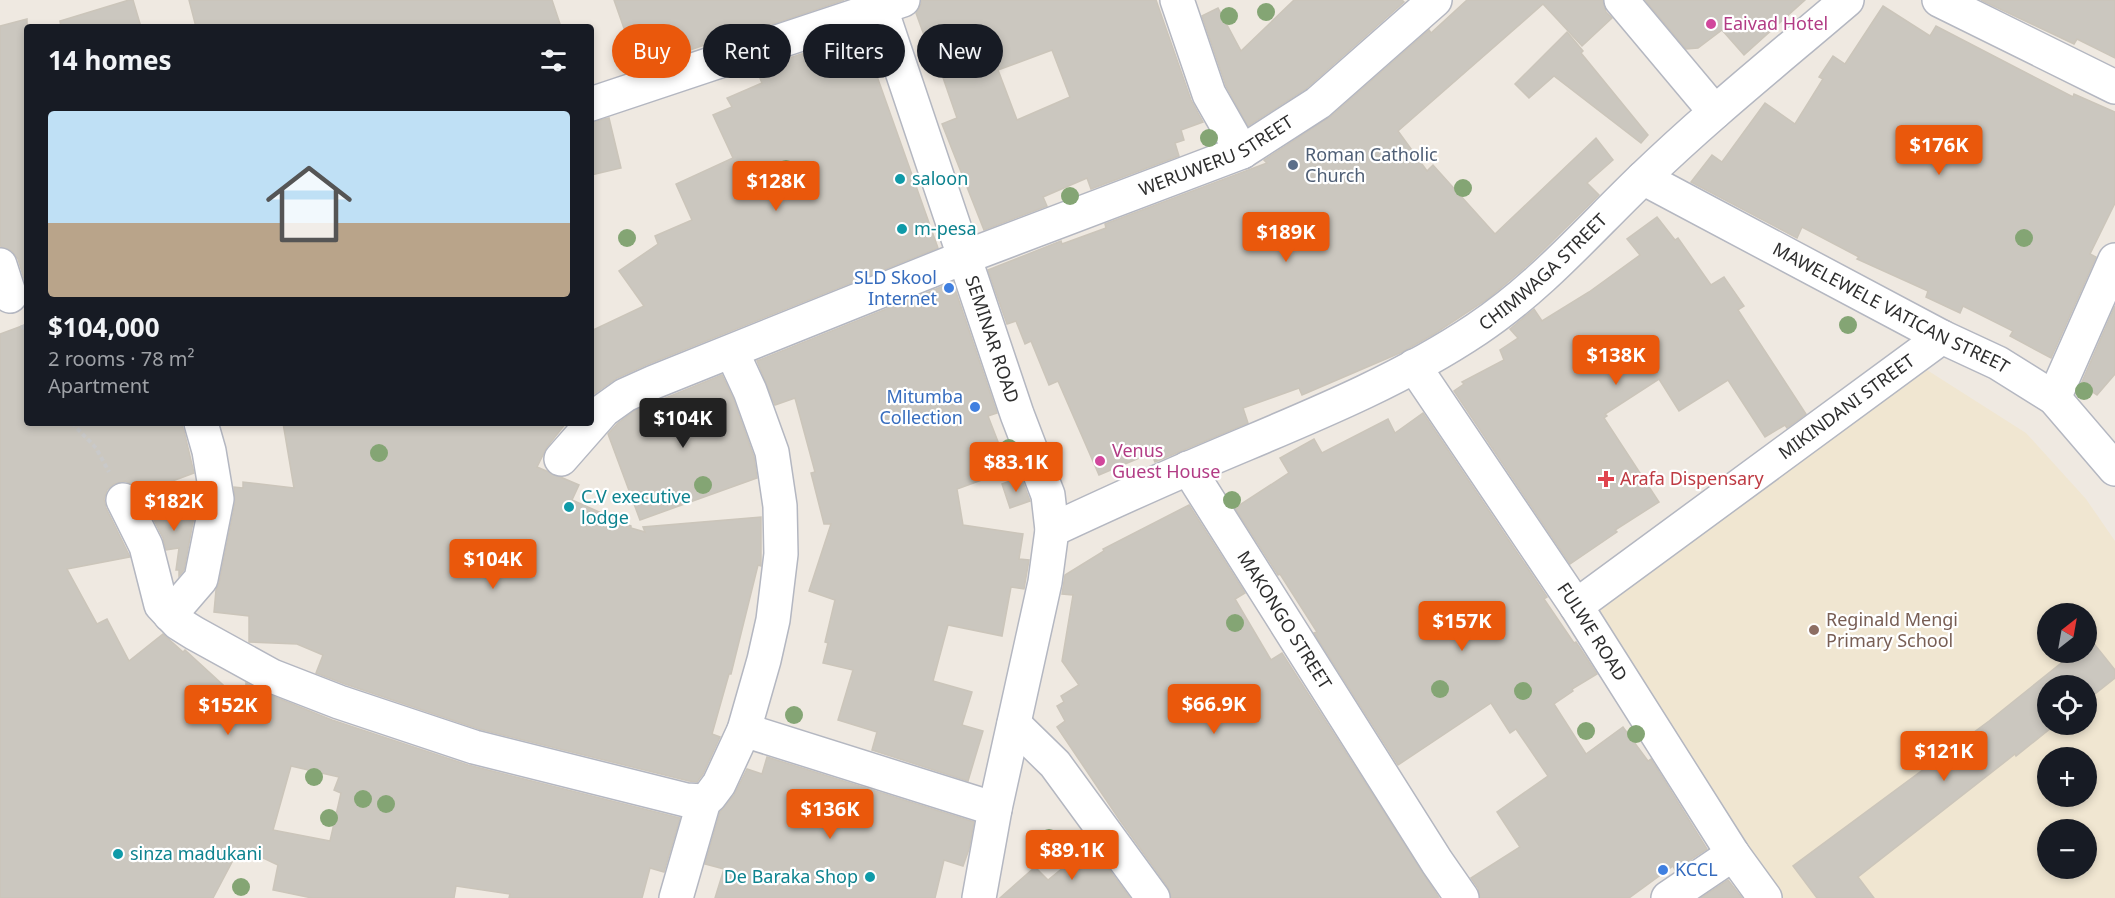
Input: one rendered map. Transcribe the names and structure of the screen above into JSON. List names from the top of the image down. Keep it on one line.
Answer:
{"streets":{"street":["WERUWERU STREET","CHIMWAGA STREET","MAWELEWELE VATICAN STREET","SEMINAR ROAD","MIKINDANI STREET","MAKONGO STREET","FULWE ROAD"]},"crossings":[["WERUWERU STREET","SEMINAR ROAD"],["CHIMWAGA STREET","MAWELEWELE VATICAN STREET"],["CHIMWAGA STREET","MAKONGO STREET"],["CHIMWAGA STREET","FULWE ROAD"],["MAWELEWELE VATICAN STREET","MIKINDANI STREET"],["MIKINDANI STREET","FULWE ROAD"]],"places":{"other":["Eaivad Hotel","Roman Catholic Church","saloon","m-pesa","SLD Skool Internet","Mitumba Collection","Venus Guest House","C.V executive lodge","Reginald Mengi Primary School","sinza madukani","KCCL","De Baraka Shop"],"health":["Arafa Dispensary"]},"north":"top right","page":{"chip":["Buy","Rent","Filters","New"],"heading":"14 homes","list":[{"name":"$104,000","note":"2 rooms · 78 m² · Apartment"}],"price":["$176K","$128K","$189K","$138K","$104K","$83.1K","$182K","$104K","$157K","$66.9K","$152K","$121K","$136K","$89.1K"],"map_buttons":["+","−"]}}
